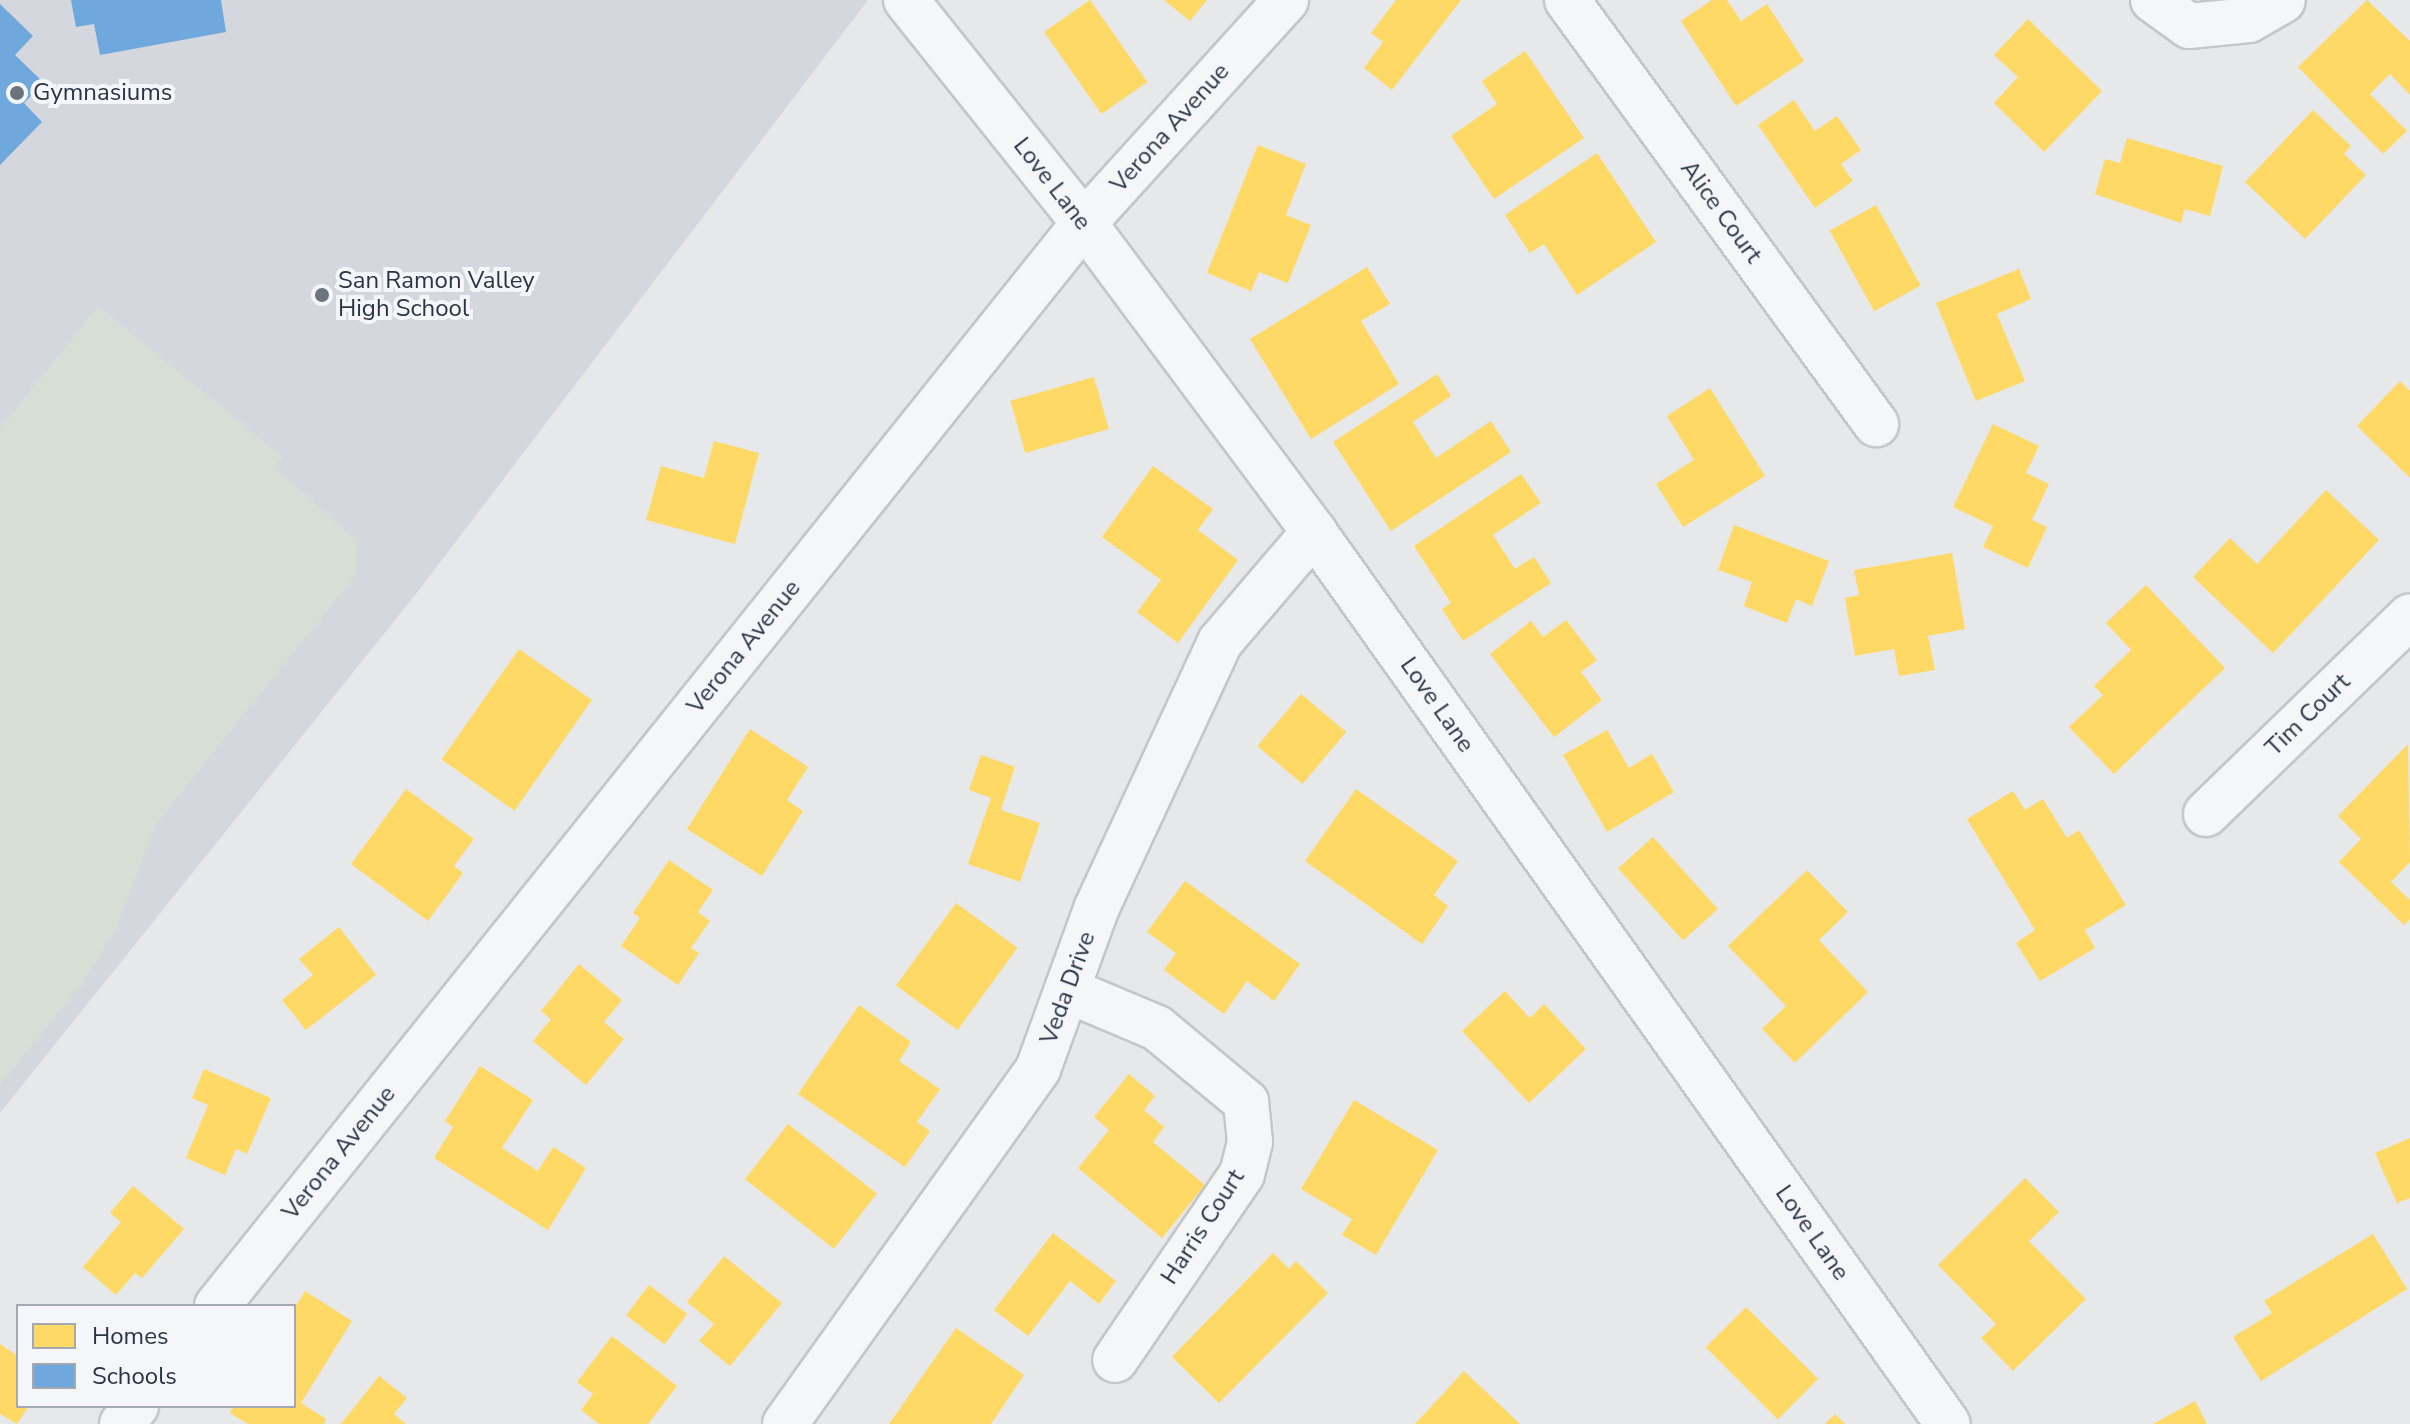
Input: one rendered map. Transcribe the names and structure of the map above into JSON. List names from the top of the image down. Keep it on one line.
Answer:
{"streets":{"street":["Verona Avenue","Love Lane","Alice Court","Tim Court","Veda Drive","Harris Court"]},"crossings":[["Verona Avenue","Love Lane"],["Love Lane","Veda Drive"],["Veda Drive","Harris Court"]],"places":["Gymnasiums","San Ramon Valley High School"],"legend":["Homes","Schools"]}
